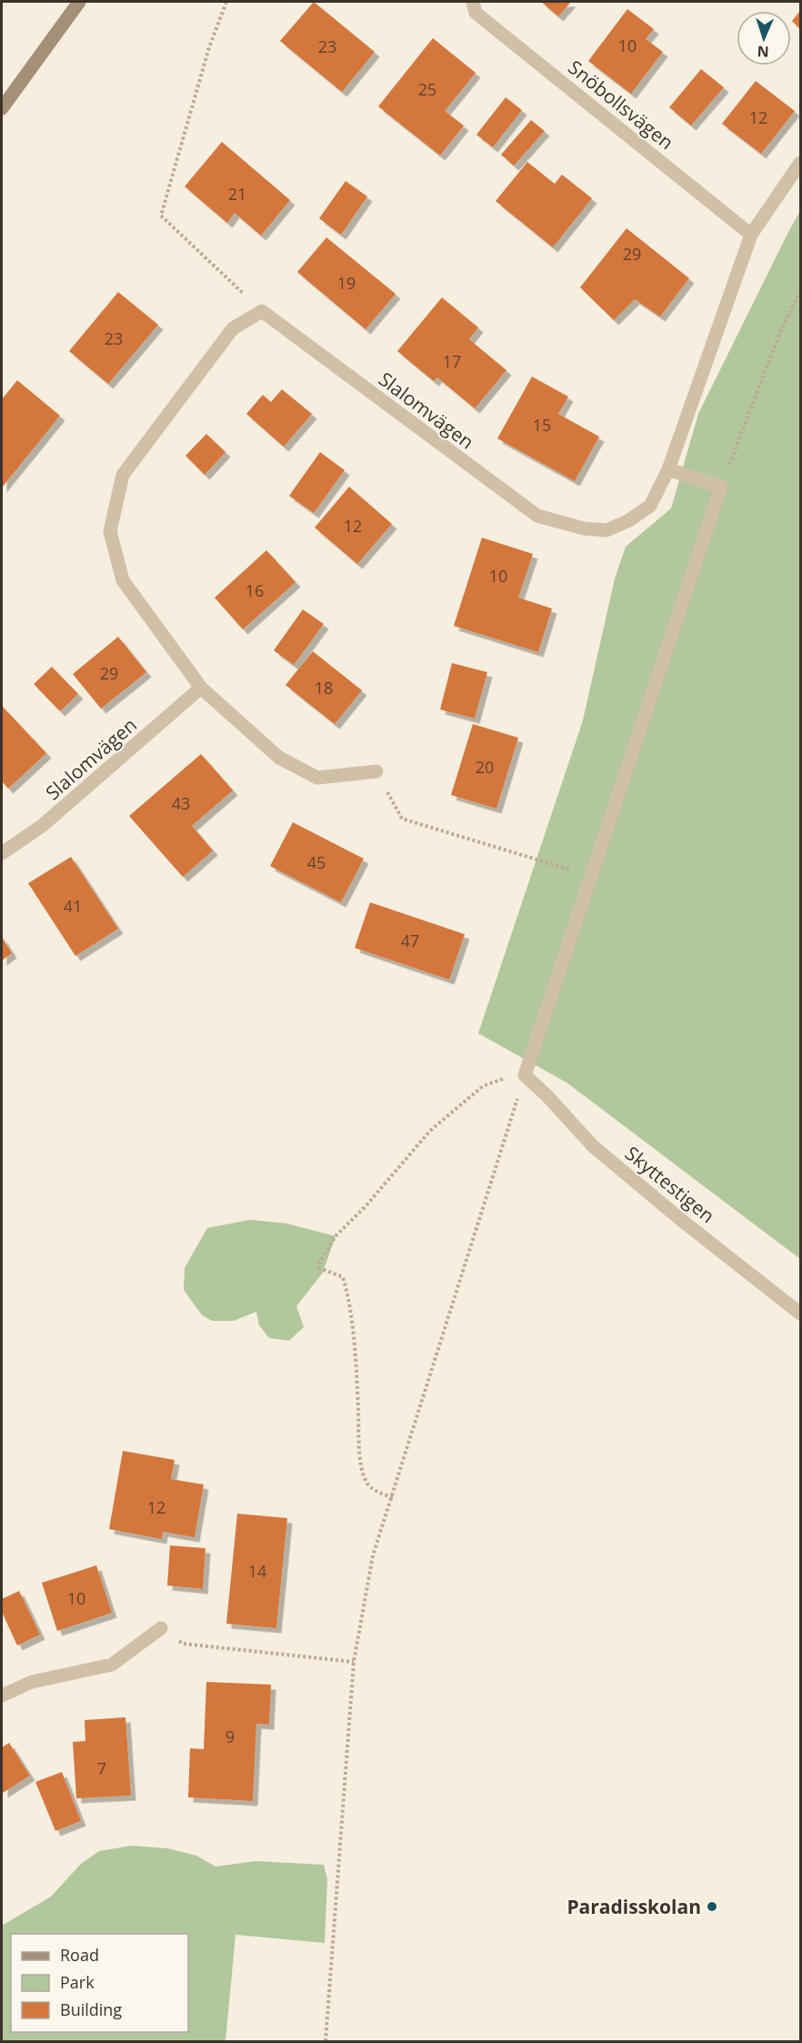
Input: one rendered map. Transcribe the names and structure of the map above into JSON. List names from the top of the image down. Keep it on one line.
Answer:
{"streets":{"street":["Snöbollsvägen","Slalomvägen","Skyttestigen"]},"crossings":[["Snöbollsvägen","Slalomvägen"]],"places":["Paradisskolan"],"house_numbers":["10","23","25","12","21","29","19","23","17","15","12","10","16","29","18","20","43","45","41","47","12","14","10","9","7"],"legend":["Road","Park","Building"],"north":"bottom"}
